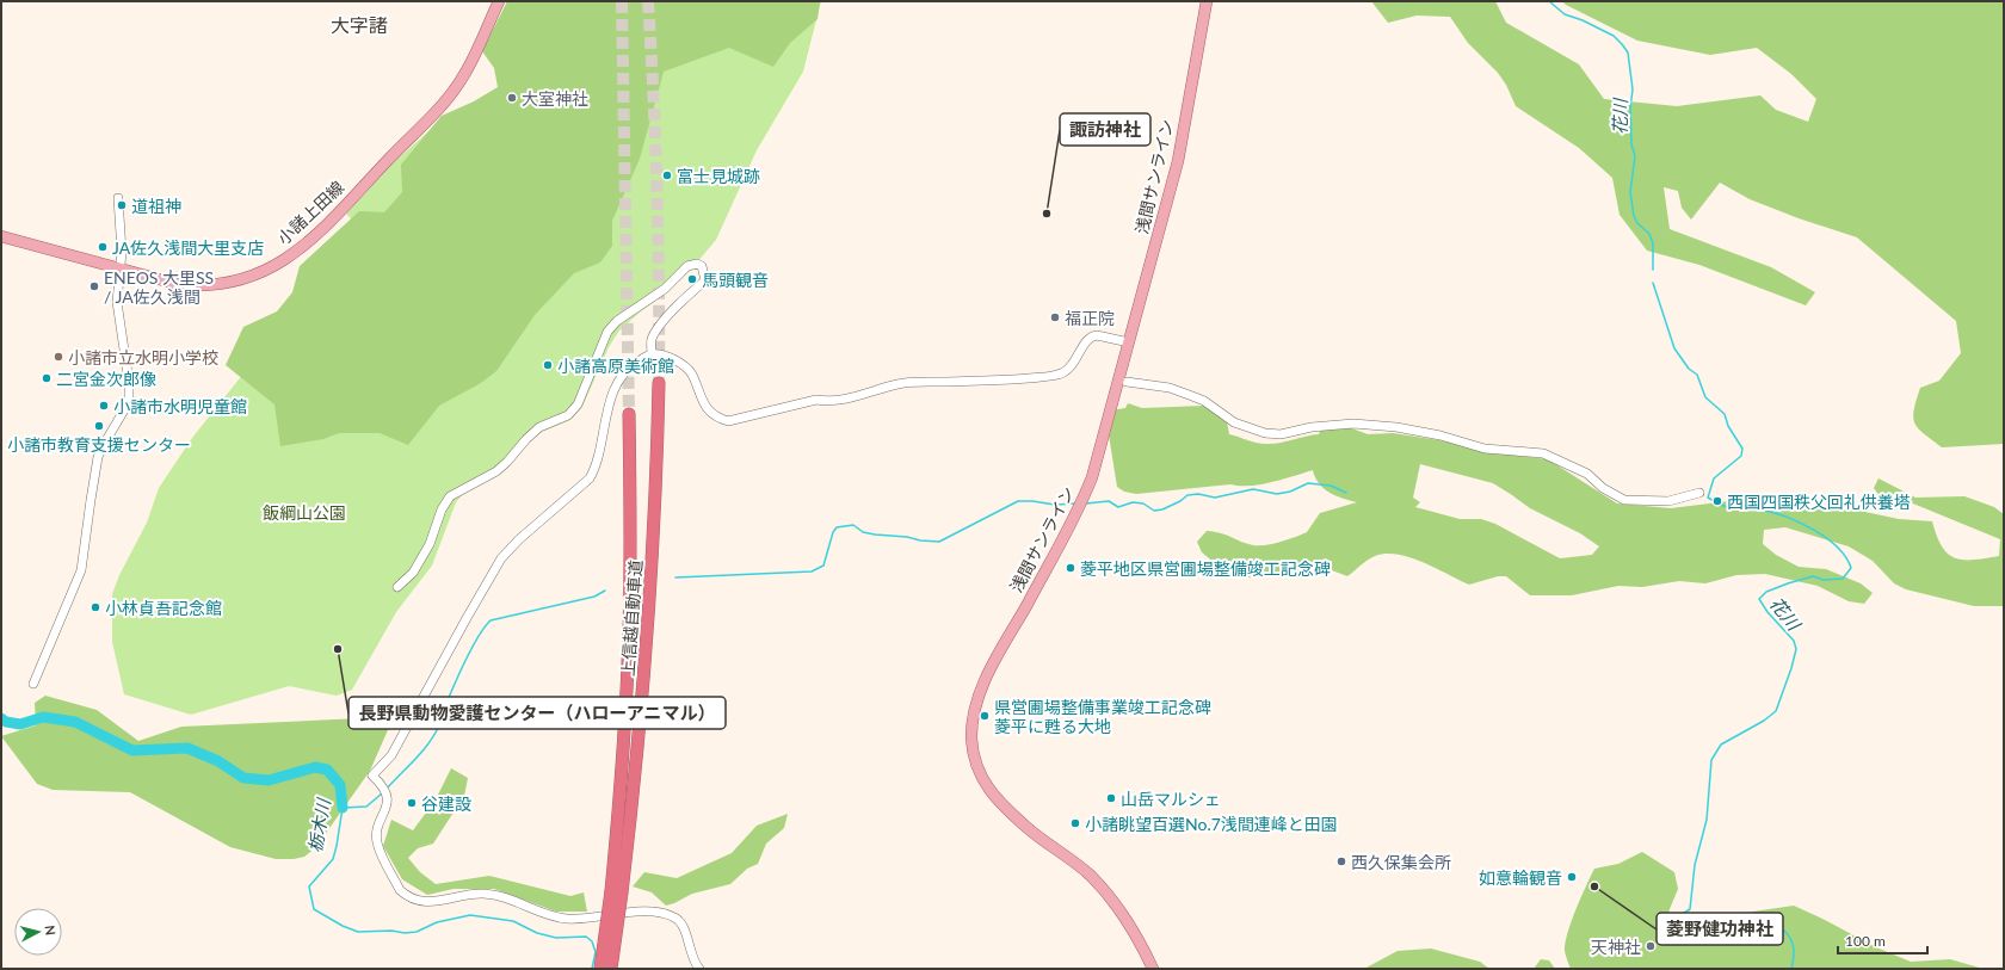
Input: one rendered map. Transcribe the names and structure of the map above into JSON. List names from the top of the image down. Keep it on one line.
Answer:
{"streets":{"highway":["上信越自動車道"],"main road":["浅間サンライン","小諸上田線"]},"districts":["大字諸"],"water":["花川","栃木川"],"parks":["飯綱山公園"],"places":["大室神社","富士見城跡","道祖神","諏訪神社","JA佐久浅間大里支店","馬頭観音","ENEOS 大里SS / JA佐久浅間","福正院","小諸市立水明小学校","小諸高原美術館","二宮金次郎像","小諸市水明児童館","小諸市教育支援センター","西国四国秩父回礼供養塔","菱平地区県営圃場整備竣工記念碑","小林貞吾記念館","長野県動物愛護センター（ハローアニマル）","県営圃場整備事業竣工記念碑 菱平に甦る大地","山岳マルシェ","谷建設","小諸眺望百選No.7浅間連峰と田園","西久保集会所","如意輪観音","菱野健功神社","天神社"],"scale_bar":"100 m","north":"right"}
